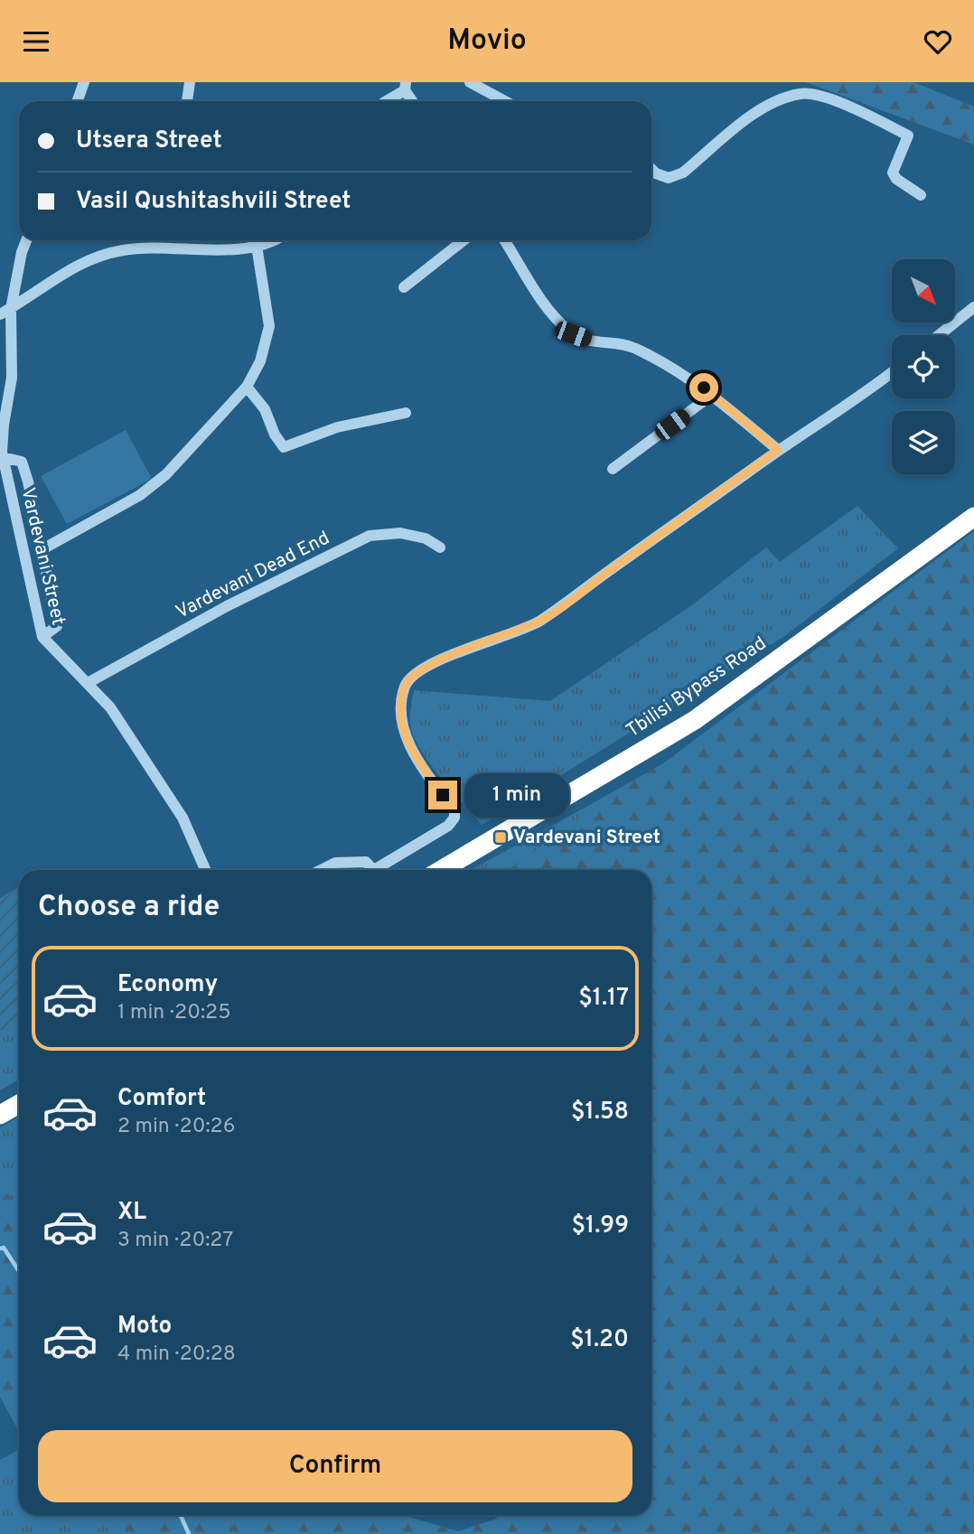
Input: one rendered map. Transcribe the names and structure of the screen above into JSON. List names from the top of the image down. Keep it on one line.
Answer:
{"streets":{"highway":["Tbilisi Bypass Road"],"street":["Vardevani Street","Vardevani Dead End"]},"crossings":[["Vardevani Street","Vardevani Dead End"]],"places":{"transit":["Vardevani Street"]},"north":"bottom right","page":{"header":"Movio","banner":["Utsera Street","Vasil Qushitashvili Street"],"bubble":"1 min","heading":"Choose a ride","list":[{"name":"Economy","note":"1 min · 20:25","value":"$1.17"},{"name":"Comfort","note":"2 min · 20:26","value":"$1.58"},{"name":"XL","note":"3 min · 20:27","value":"$1.99"},{"name":"Moto","note":"4 min · 20:28","value":"$1.20"}],"buttons":"Confirm"}}
